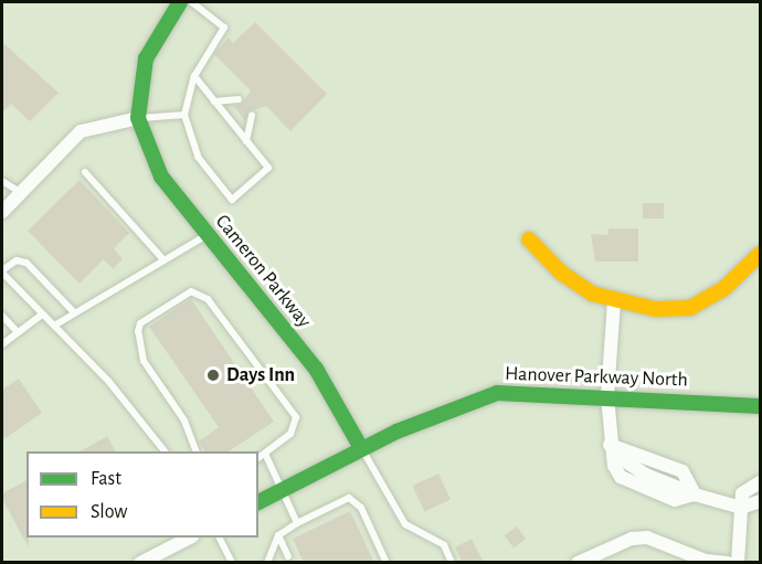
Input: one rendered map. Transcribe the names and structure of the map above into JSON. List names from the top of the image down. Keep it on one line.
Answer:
{"streets":{"street":["Cameron Parkway","Hanover Parkway North"]},"crossings":[["Cameron Parkway","Hanover Parkway North"]],"places":["Days Inn"],"legend":["Fast","Slow"]}
